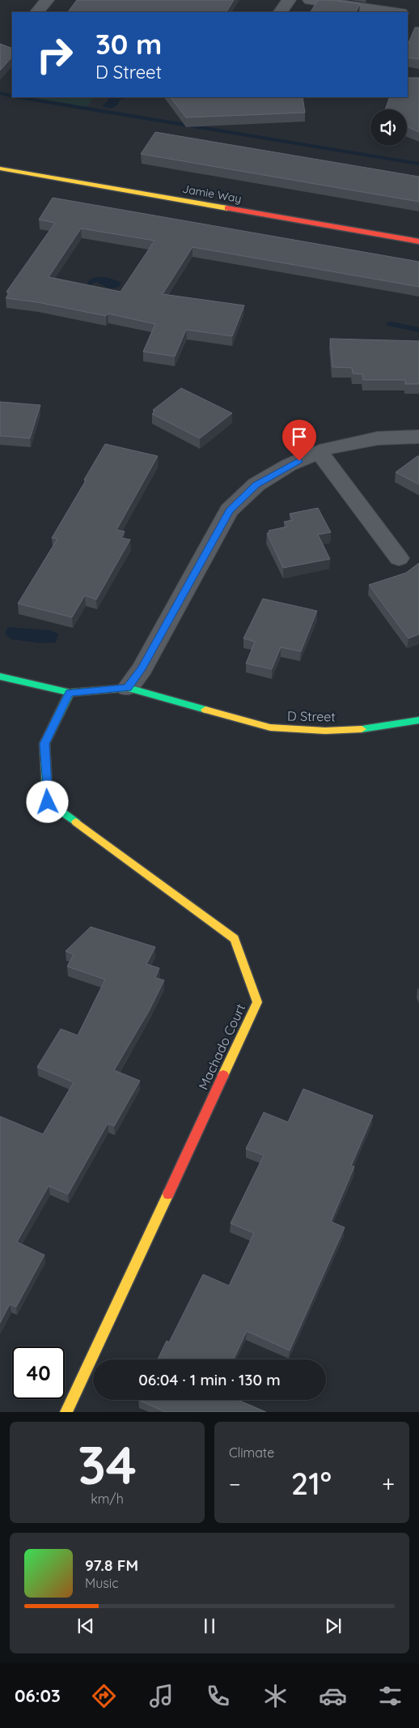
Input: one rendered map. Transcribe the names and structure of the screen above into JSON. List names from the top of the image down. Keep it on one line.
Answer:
{"streets":{"street":["Jamie Way","D Street","Machado Court"]},"page":{"turn":["30 m","D Street"],"limit":"40","trip":"06:04 · 1 min · 130 m","tile":[["34","km/h"],"Climate"],"heat":["−","21°","+"],"song":["97.8 FM","Music"],"tabs":"06:03"}}
